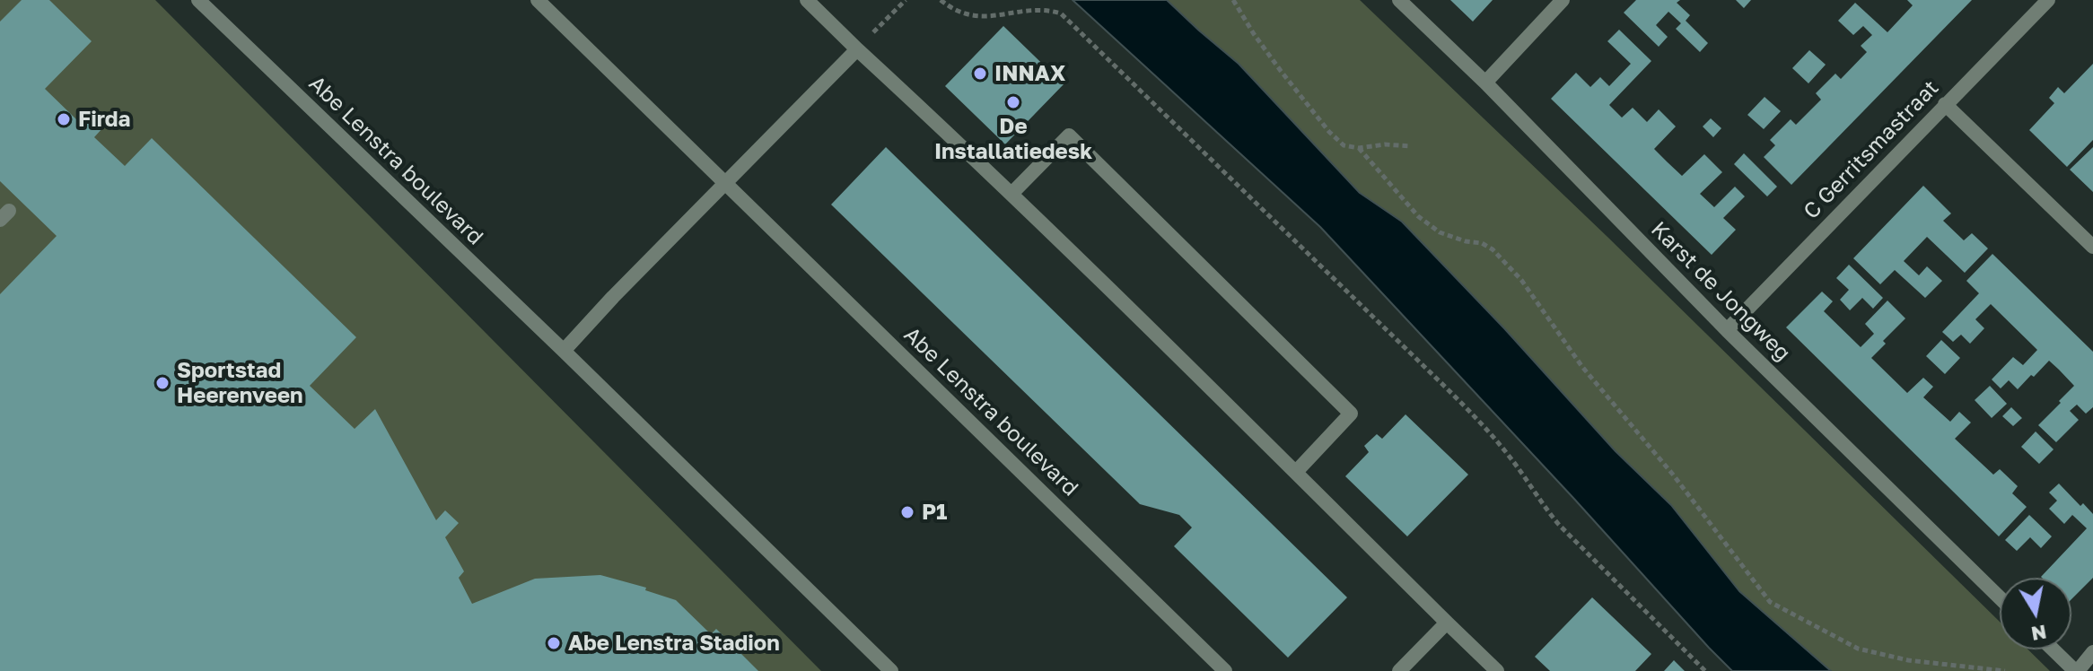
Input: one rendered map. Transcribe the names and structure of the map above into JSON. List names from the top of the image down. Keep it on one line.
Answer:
{"streets":{"street":["C Gerritsmastraat","Abe Lenstra boulevard","Karst de Jongweg"]},"crossings":[["C Gerritsmastraat","Karst de Jongweg"]],"places":["INNAX","De Installatiedesk","Firda","Sportstad Heerenveen","P1","Abe Lenstra Stadion"],"north":"bottom"}
